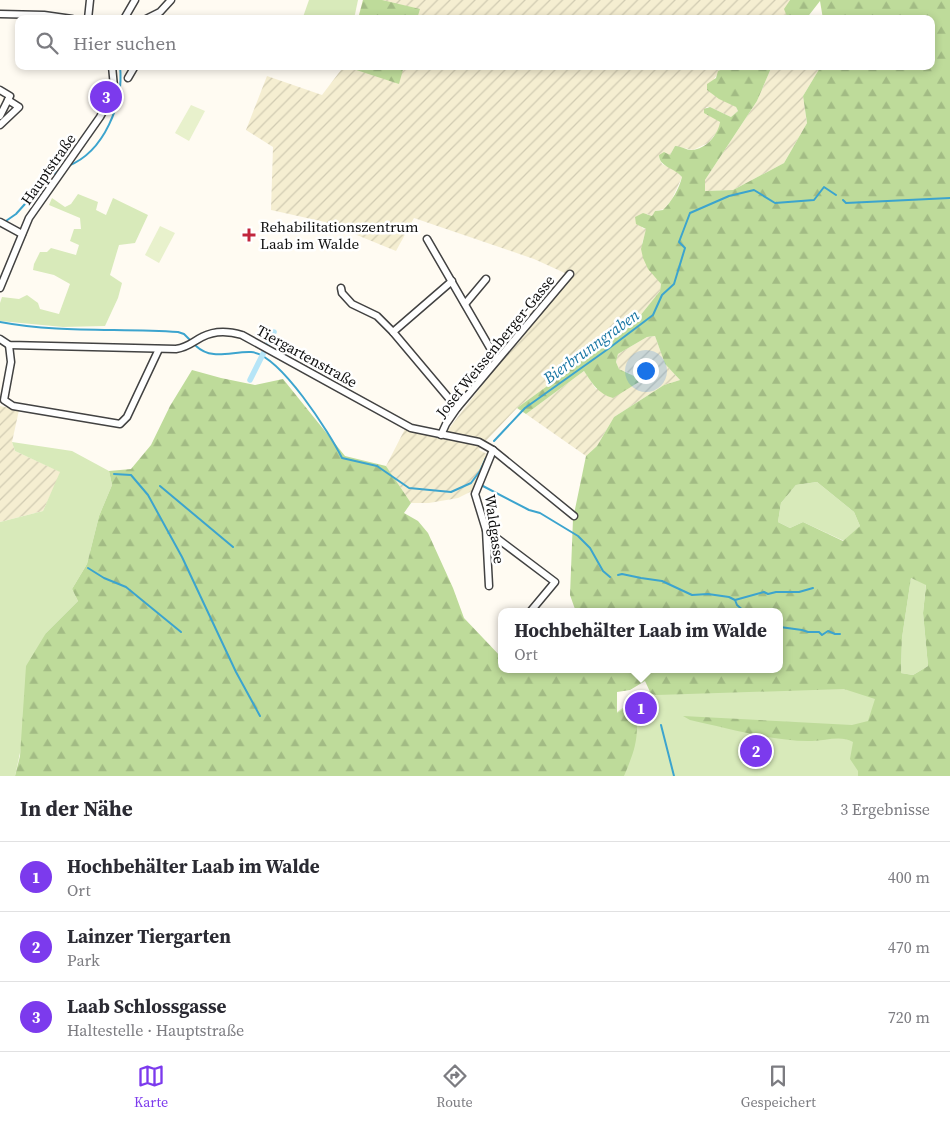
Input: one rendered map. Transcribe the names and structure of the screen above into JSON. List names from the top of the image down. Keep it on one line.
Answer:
{"streets":{"street":["Hauptstraße","Josef Weissenberger-Gasse","Tiergartenstraße","Waldgasse"]},"crossings":[["Josef Weissenberger-Gasse","Tiergartenstraße"],["Tiergartenstraße","Waldgasse"]],"water":["Bierbrunngraben"],"places":{"health":["Rehabilitationszentrum Laab im Walde"]},"page":{"search":"Hier suchen","pins":["3","1","2"],"popup":["Hochbehälter Laab im Walde","Ort"],"heading":["In der Nähe","3 Ergebnisse"],"list":[{"mark":"1","name":"Hochbehälter Laab im Walde","note":"Ort","value":"400 m"},{"mark":"2","name":"Lainzer Tiergarten","note":"Park","value":"470 m"},{"mark":"3","name":"Laab Schlossgasse","note":"Haltestelle · Hauptstraße","value":"720 m"}],"nav":["Karte","Route","Gespeichert"]}}
